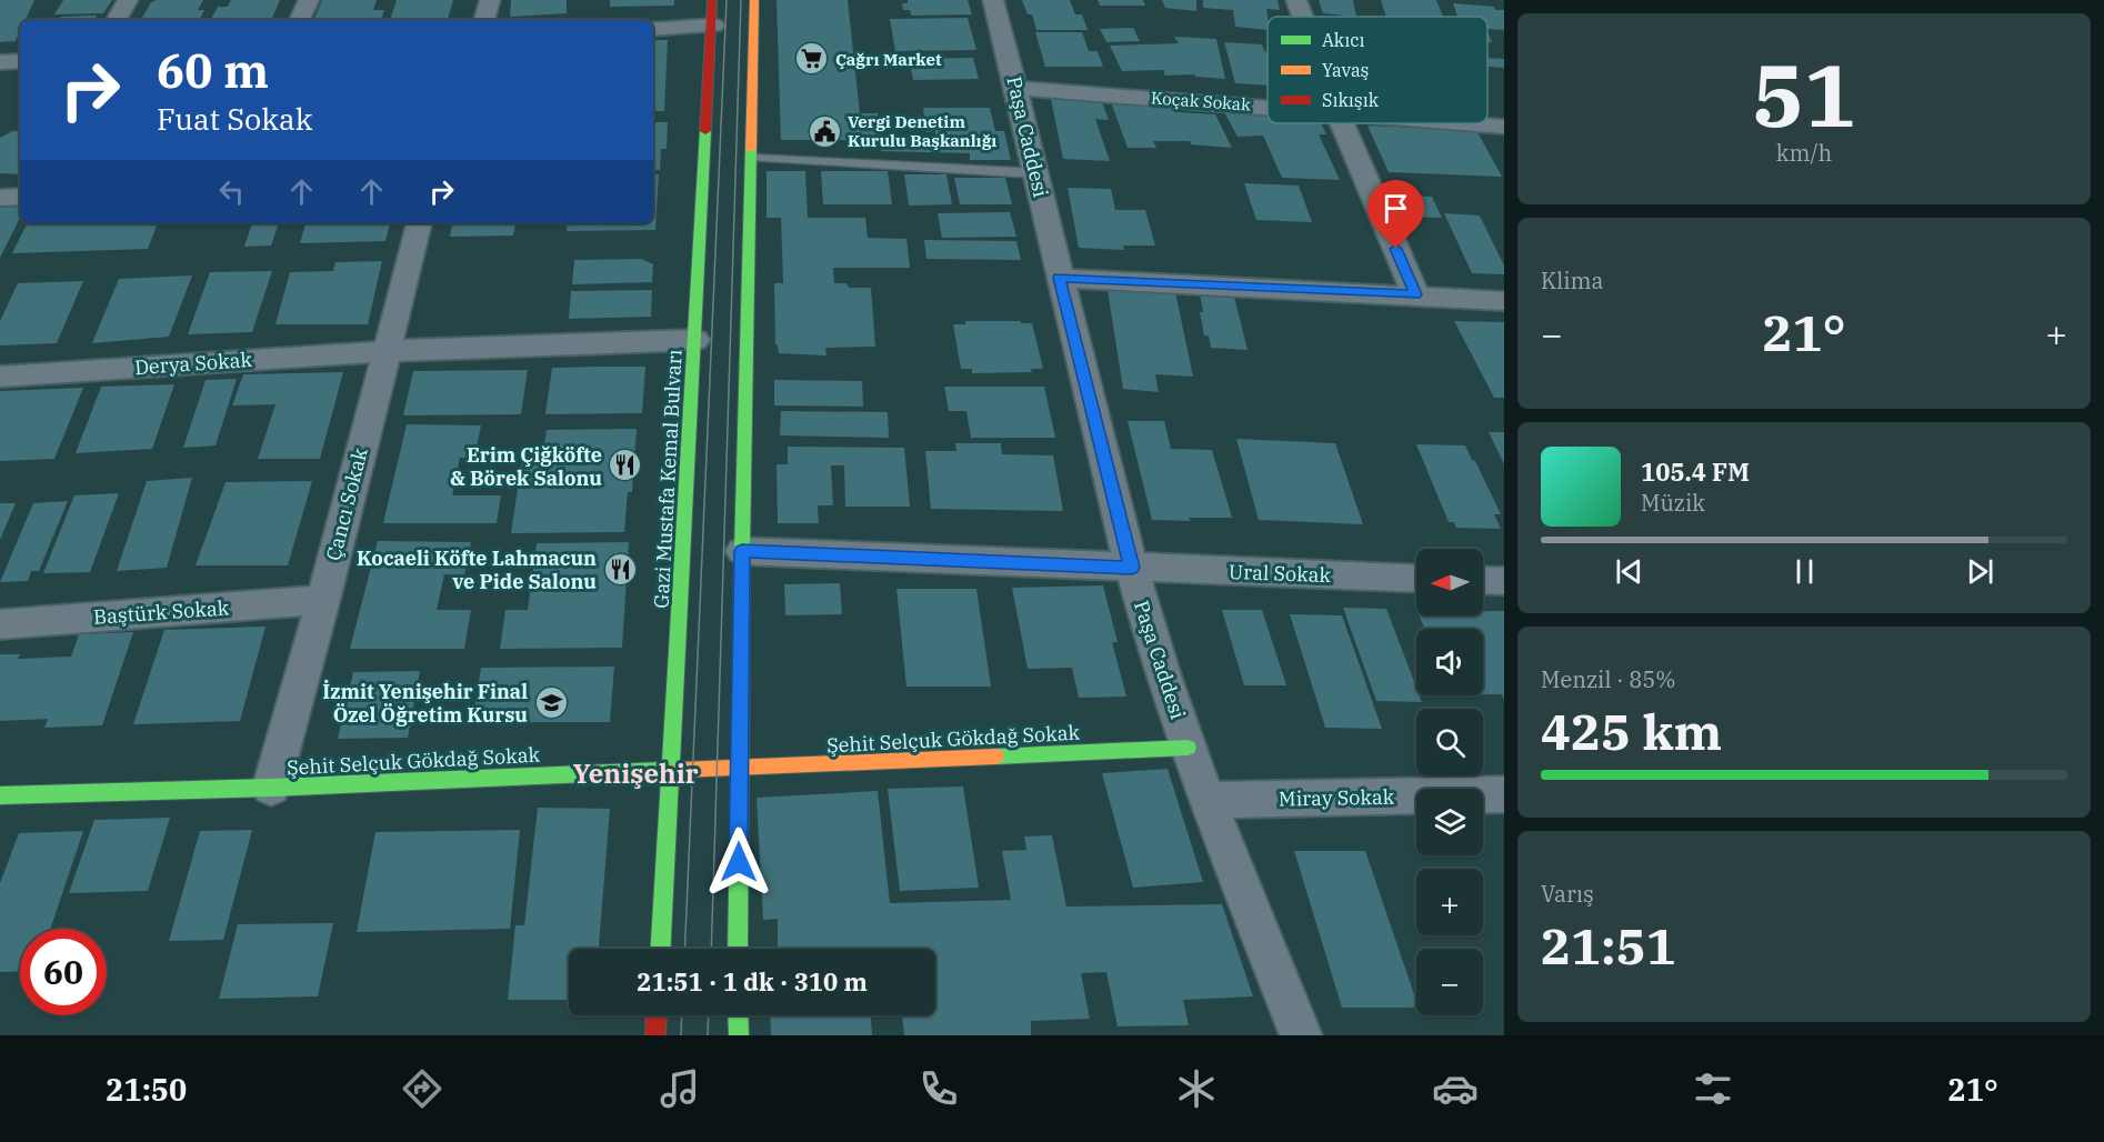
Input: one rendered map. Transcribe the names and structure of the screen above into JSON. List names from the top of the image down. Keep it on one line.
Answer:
{"streets":{"main road":["Gazi Mustafa Kemal Bulvarı","Şehit Selçuk Gökdağ Sokak"],"street":["Koçak Sokak","Paşa Caddesi","Derya Sokak","Çancı Sokak","Ural Sokak","Baştürk Sokak","Miray Sokak"]},"crossings":[["Koçak Sokak","Paşa Caddesi"],["Paşa Caddesi","Ural Sokak"],["Paşa Caddesi","Şehit Selçuk Gökdağ Sokak"],["Paşa Caddesi","Miray Sokak"],["Derya Sokak","Gazi Mustafa Kemal Bulvarı"],["Derya Sokak","Çancı Sokak"],["Gazi Mustafa Kemal Bulvarı","Şehit Selçuk Gökdağ Sokak"],["Çancı Sokak","Baştürk Sokak"],["Çancı Sokak","Şehit Selçuk Gökdağ Sokak"]],"districts":["Yenişehir"],"places":{"supermarket":["Çağrı Market"],"public building":["Vergi Denetim Kurulu Başkanlığı"],"restaurant":["Erim Çiğköfte & Börek Salonu","Kocaeli Köfte Lahmacun ve Pide Salonu"],"school or university":["İzmit Yenişehir Final Özel Öğretim Kursu"]},"legend":["Akıcı","Yavaş","Sıkışık"],"north":"left","page":{"tile":[["51","km/h"],"Klima",["Menzil · 85%","425 km"],["Varış","21:51"]],"turn":["60 m","Fuat Sokak"],"heat":["−","21°","+"],"song":["105.4 FM","Müzik"],"map_buttons":["+","−"],"limit":"60","trip":"21:51 · 1 dk · 310 m","tabs":["21:50","21°"]}}
